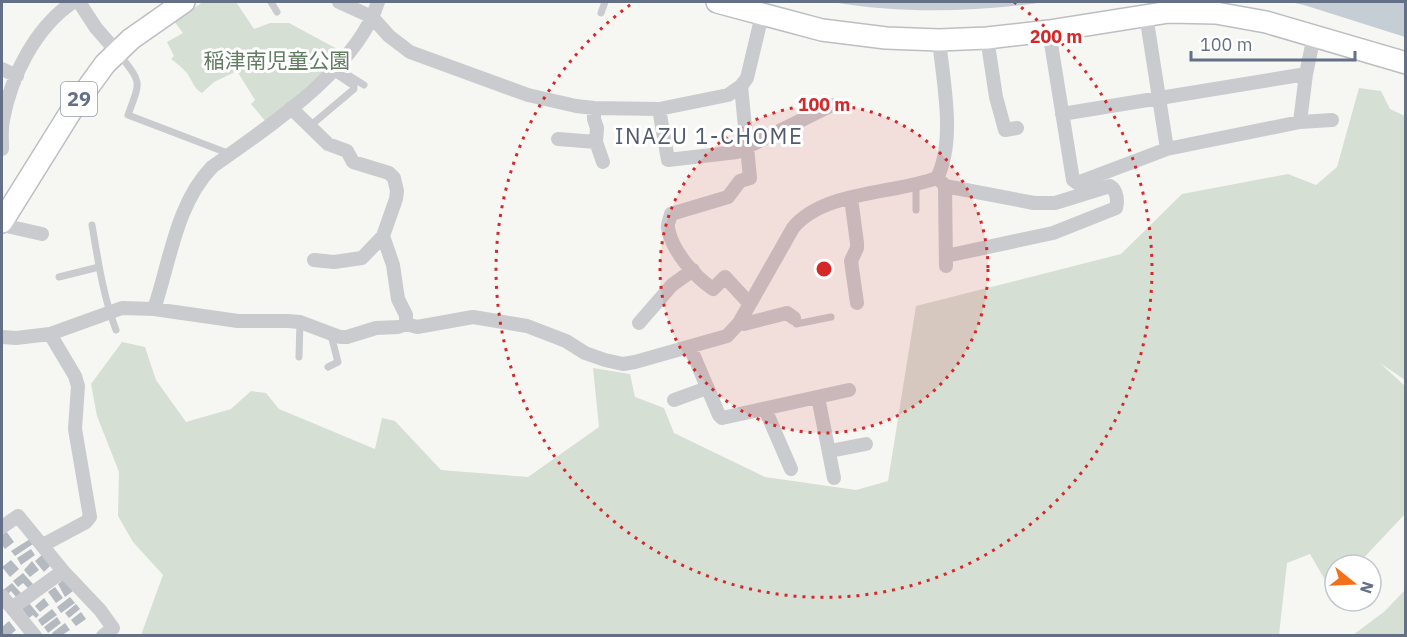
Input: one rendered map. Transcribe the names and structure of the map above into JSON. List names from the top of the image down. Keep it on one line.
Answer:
{"streets":{"main road":["29"]},"districts":["INAZU 1-CHOME"],"parks":["稲津南児童公園"],"scale_bar":"100 m","north":"right","rings":["200 m","100 m"]}
